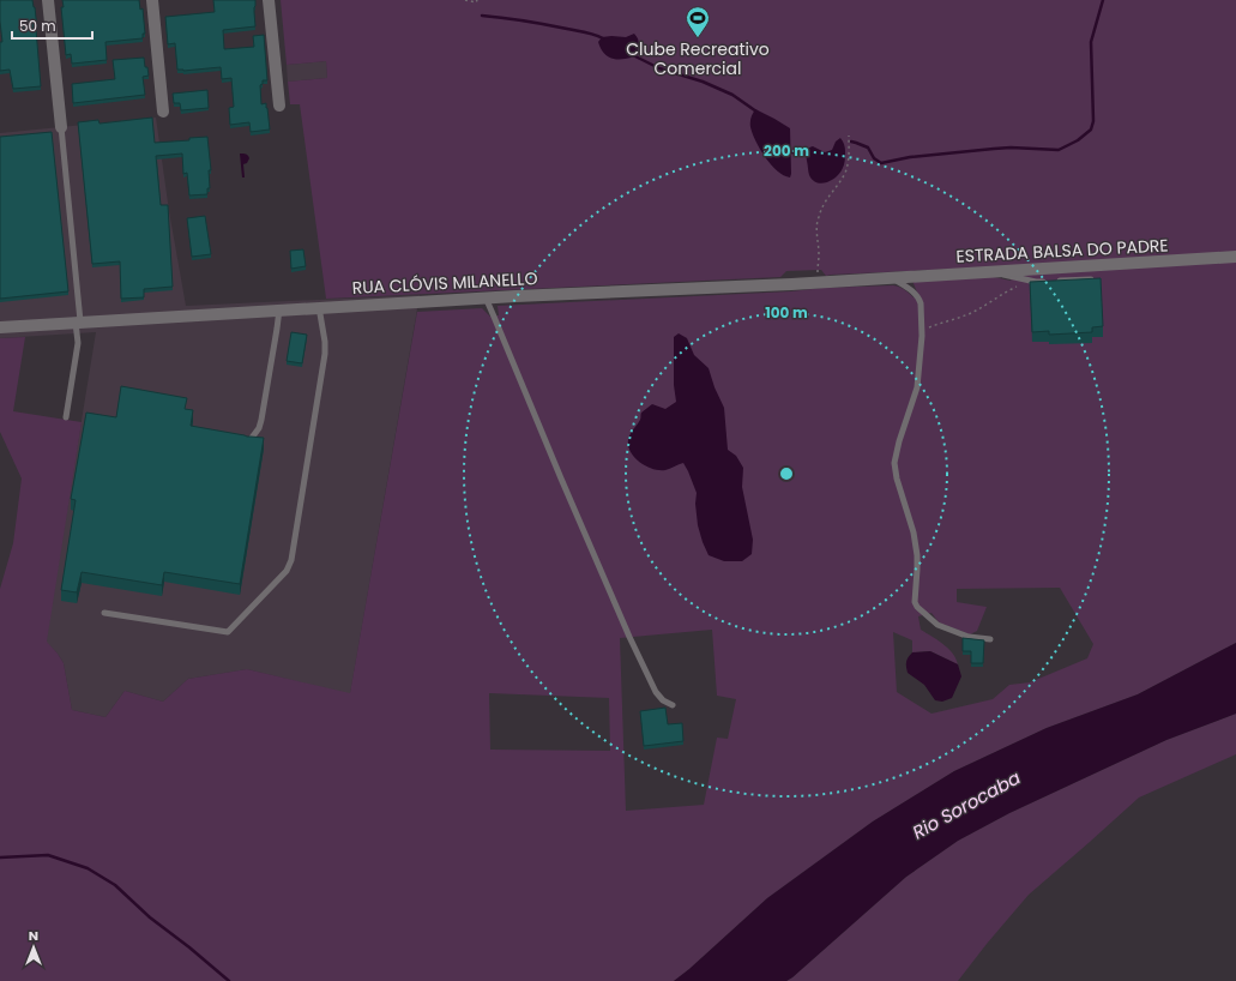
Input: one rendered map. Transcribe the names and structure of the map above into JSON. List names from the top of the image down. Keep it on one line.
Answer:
{"streets":{"street":["ESTRADA BALSA DO PADRE","RUA CLÓVIS MILANELLO"]},"crossings":[["ESTRADA BALSA DO PADRE","RUA CLÓVIS MILANELLO"]],"water":["Rio Sorocaba"],"places":{"sports":["Clube Recreativo Comercial"]},"scale_bar":"50 m","north":"top","rings":["200 m","100 m"]}
